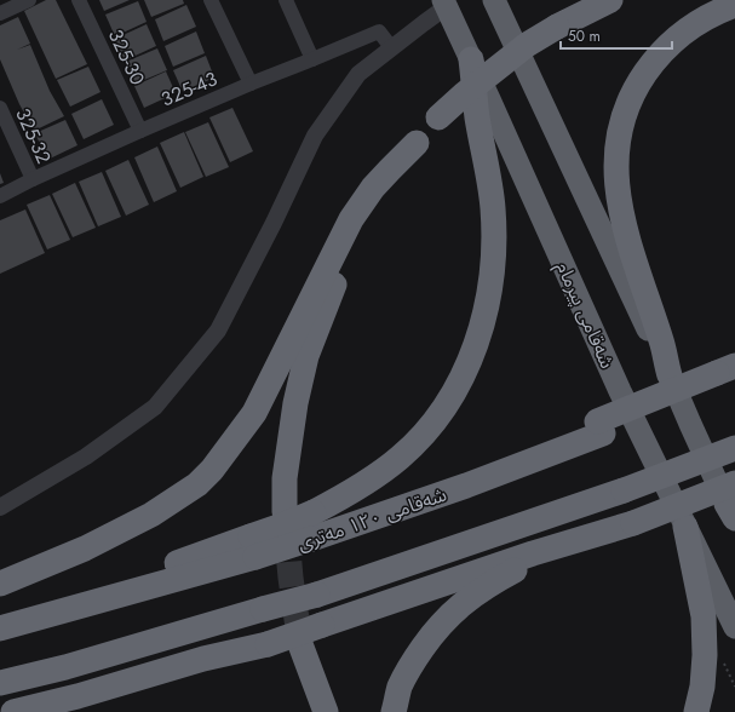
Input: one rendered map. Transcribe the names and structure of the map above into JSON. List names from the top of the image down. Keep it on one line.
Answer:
{"streets":{"highway":["شەقامی پیرمام","شەقامی ١٢٠ مەتری"],"street":["325-30","325-43","325-32"]},"crossings":[["325-30","325-43"],["325-43","325-32"]],"scale_bar":"50 m"}
